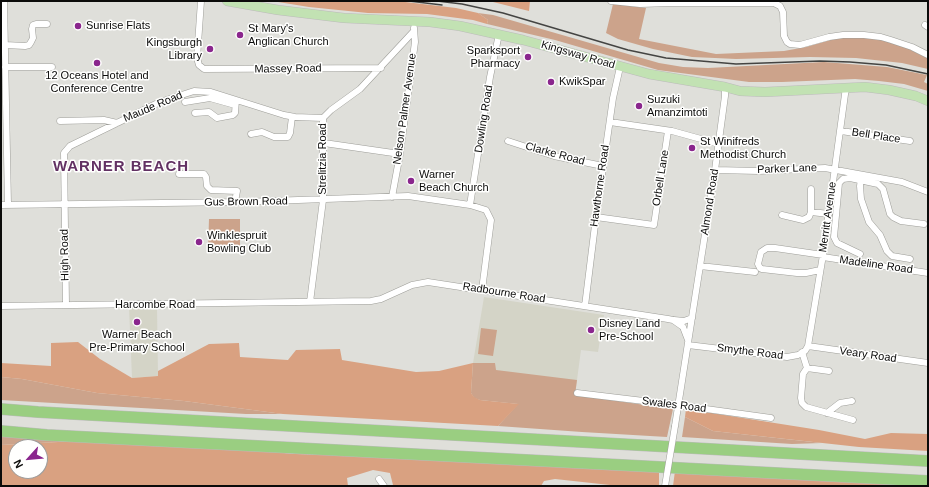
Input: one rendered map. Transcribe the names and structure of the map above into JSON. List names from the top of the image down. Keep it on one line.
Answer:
{"streets":{"main road":["Kingsway Road"],"street":["Massey Road","Maude Road","Nelson Palmer Avenue","Dowling Road","Bell Place","Clarke Road","Strelitzia Road","Parker Lane","Orbell Lane","Hawthorne Road","Gus Brown Road","Almond Road","Merritt Avenue","High Road","Madeline Road","Radbourne Road","Harcombe Road","Smythe Road","Veary Road","Swales Road"]},"crossings":[["Kingsway Road","Nelson Palmer Avenue"],["Kingsway Road","Dowling Road"],["Kingsway Road","Strelitzia Road"],["Kingsway Road","Hawthorne Road"],["Kingsway Road","Almond Road"],["Kingsway Road","Merritt Avenue"],["Massey Road","Strelitzia Road"],["Maude Road","Strelitzia Road"],["Maude Road","Gus Brown Road"],["Maude Road","High Road"],["Nelson Palmer Avenue","Strelitzia Road"],["Nelson Palmer Avenue","Gus Brown Road"],["Dowling Road","Gus Brown Road"],["Bell Place","Merritt Avenue"],["Clarke Road","Hawthorne Road"],["Strelitzia Road","Gus Brown Road"],["Strelitzia Road","Radbourne Road"],["Strelitzia Road","Harcombe Road"],["Parker Lane","Almond Road"],["Parker Lane","Merritt Avenue"],["Orbell Lane","Hawthorne Road"],["Hawthorne Road","Radbourne Road"],["Gus Brown Road","High Road"],["Gus Brown Road","Radbourne Road"],["Almond Road","Smythe Road"],["Almond Road","Swales Road"],["Merritt Avenue","Madeline Road"],["Merritt Avenue","Veary Road"],["High Road","Harcombe Road"],["Radbourne Road","Harcombe Road"]],"districts":["WARNER BEACH"],"places":["Sunrise Flats","St Mary's Anglican Church","Kingsburgh Library","Sparksport Pharmacy","12 Oceans Hotel and Conference Centre","KwikSpar","Suzuki Amanzimtoti","St Winifreds Methodist Church","Warner Beach Church","Winklespruit Bowling Club","Warner Beach Pre-Primary School","Disney Land Pre-School"],"north":"bottom left"}
